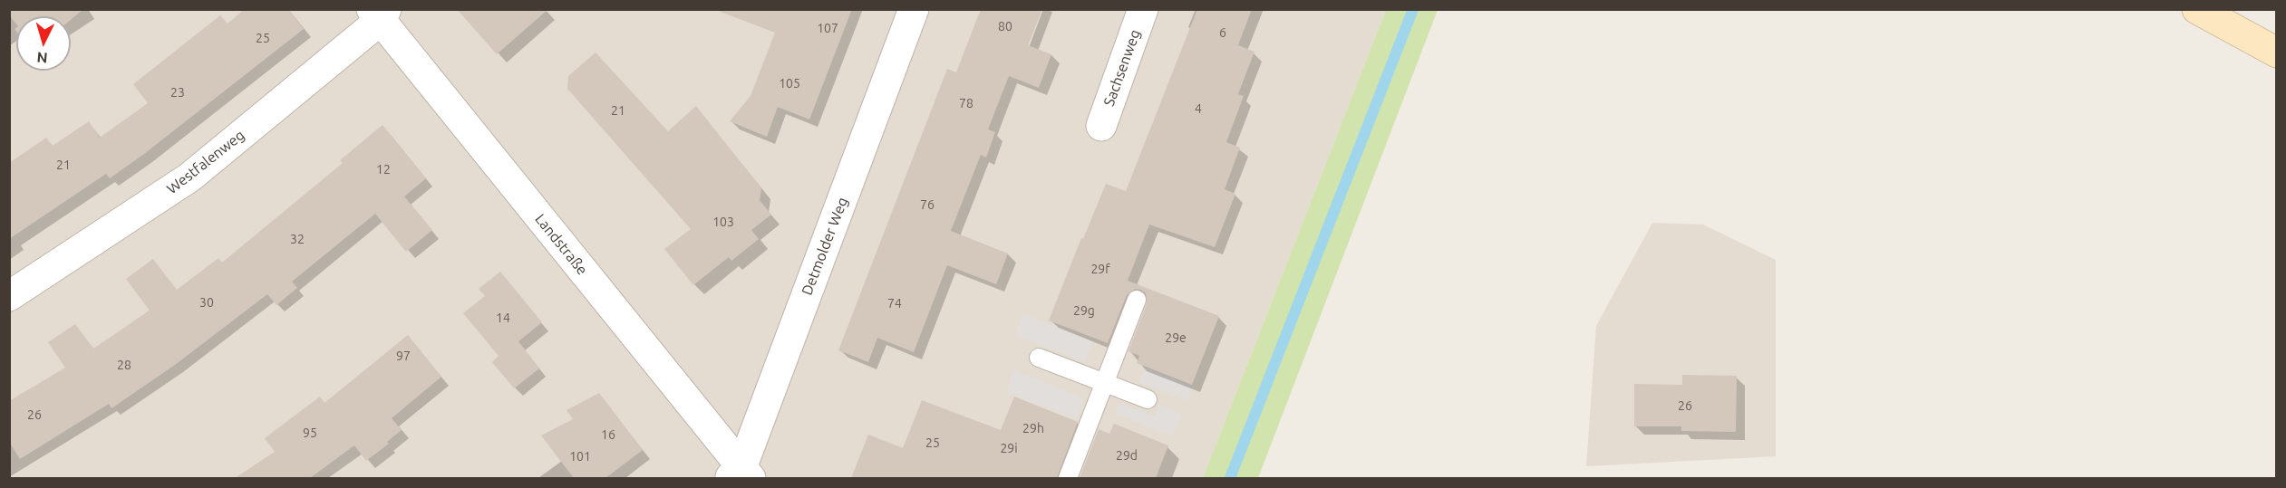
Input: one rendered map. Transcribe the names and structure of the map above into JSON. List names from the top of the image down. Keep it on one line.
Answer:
{"streets":{"street":["Sachsenweg","Westfalenweg","Landstraße","Detmolder Weg"]},"crossings":[["Westfalenweg","Landstraße"],["Landstraße","Detmolder Weg"]],"house_numbers":["80","107","6","25","105","23","78","4","21","21","12","76","103","32","29f","30","74","29g","14","29e","97","28","26","26","29h","95","16","25","29i","29d","101"],"north":"bottom"}
